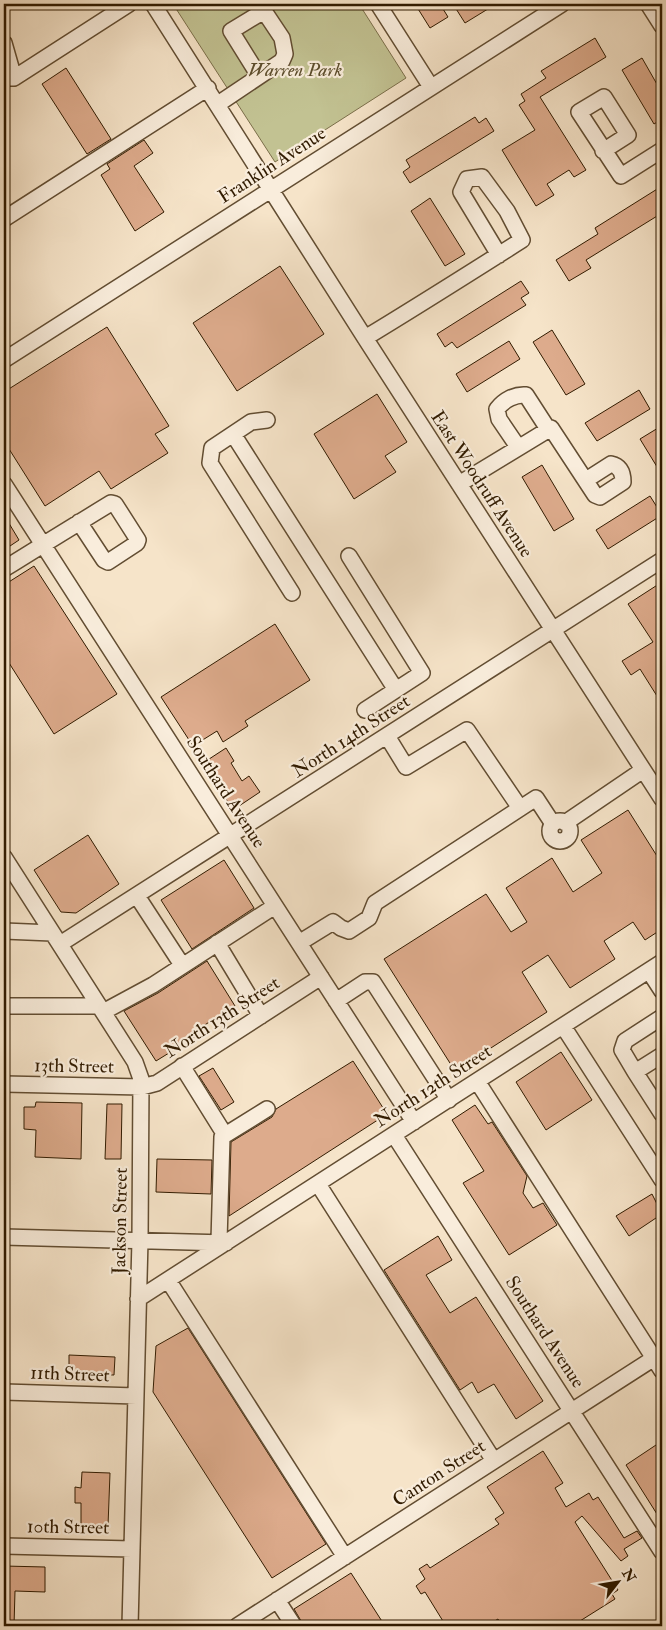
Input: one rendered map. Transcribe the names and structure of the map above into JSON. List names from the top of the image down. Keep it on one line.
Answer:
{"streets":{"street":["Franklin Avenue","East Woodruff Avenue","North 14th Street","Southard Avenue","North 13th Street","13th Street","North 12th Street","Jackson Street","11th Street","Canton Street","10th Street"]},"crossings":[["Franklin Avenue","East Woodruff Avenue"],["East Woodruff Avenue","North 14th Street"],["North 14th Street","Southard Avenue"],["North 14th Street","Jackson Street"],["Southard Avenue","North 13th Street"],["Southard Avenue","North 12th Street"],["Southard Avenue","Canton Street"],["North 13th Street","13th Street"],["North 13th Street","Jackson Street"],["13th Street","Jackson Street"],["North 12th Street","Jackson Street"],["Jackson Street","11th Street"],["Jackson Street","10th Street"]],"parks":["Warren Park"],"north":"top right"}
